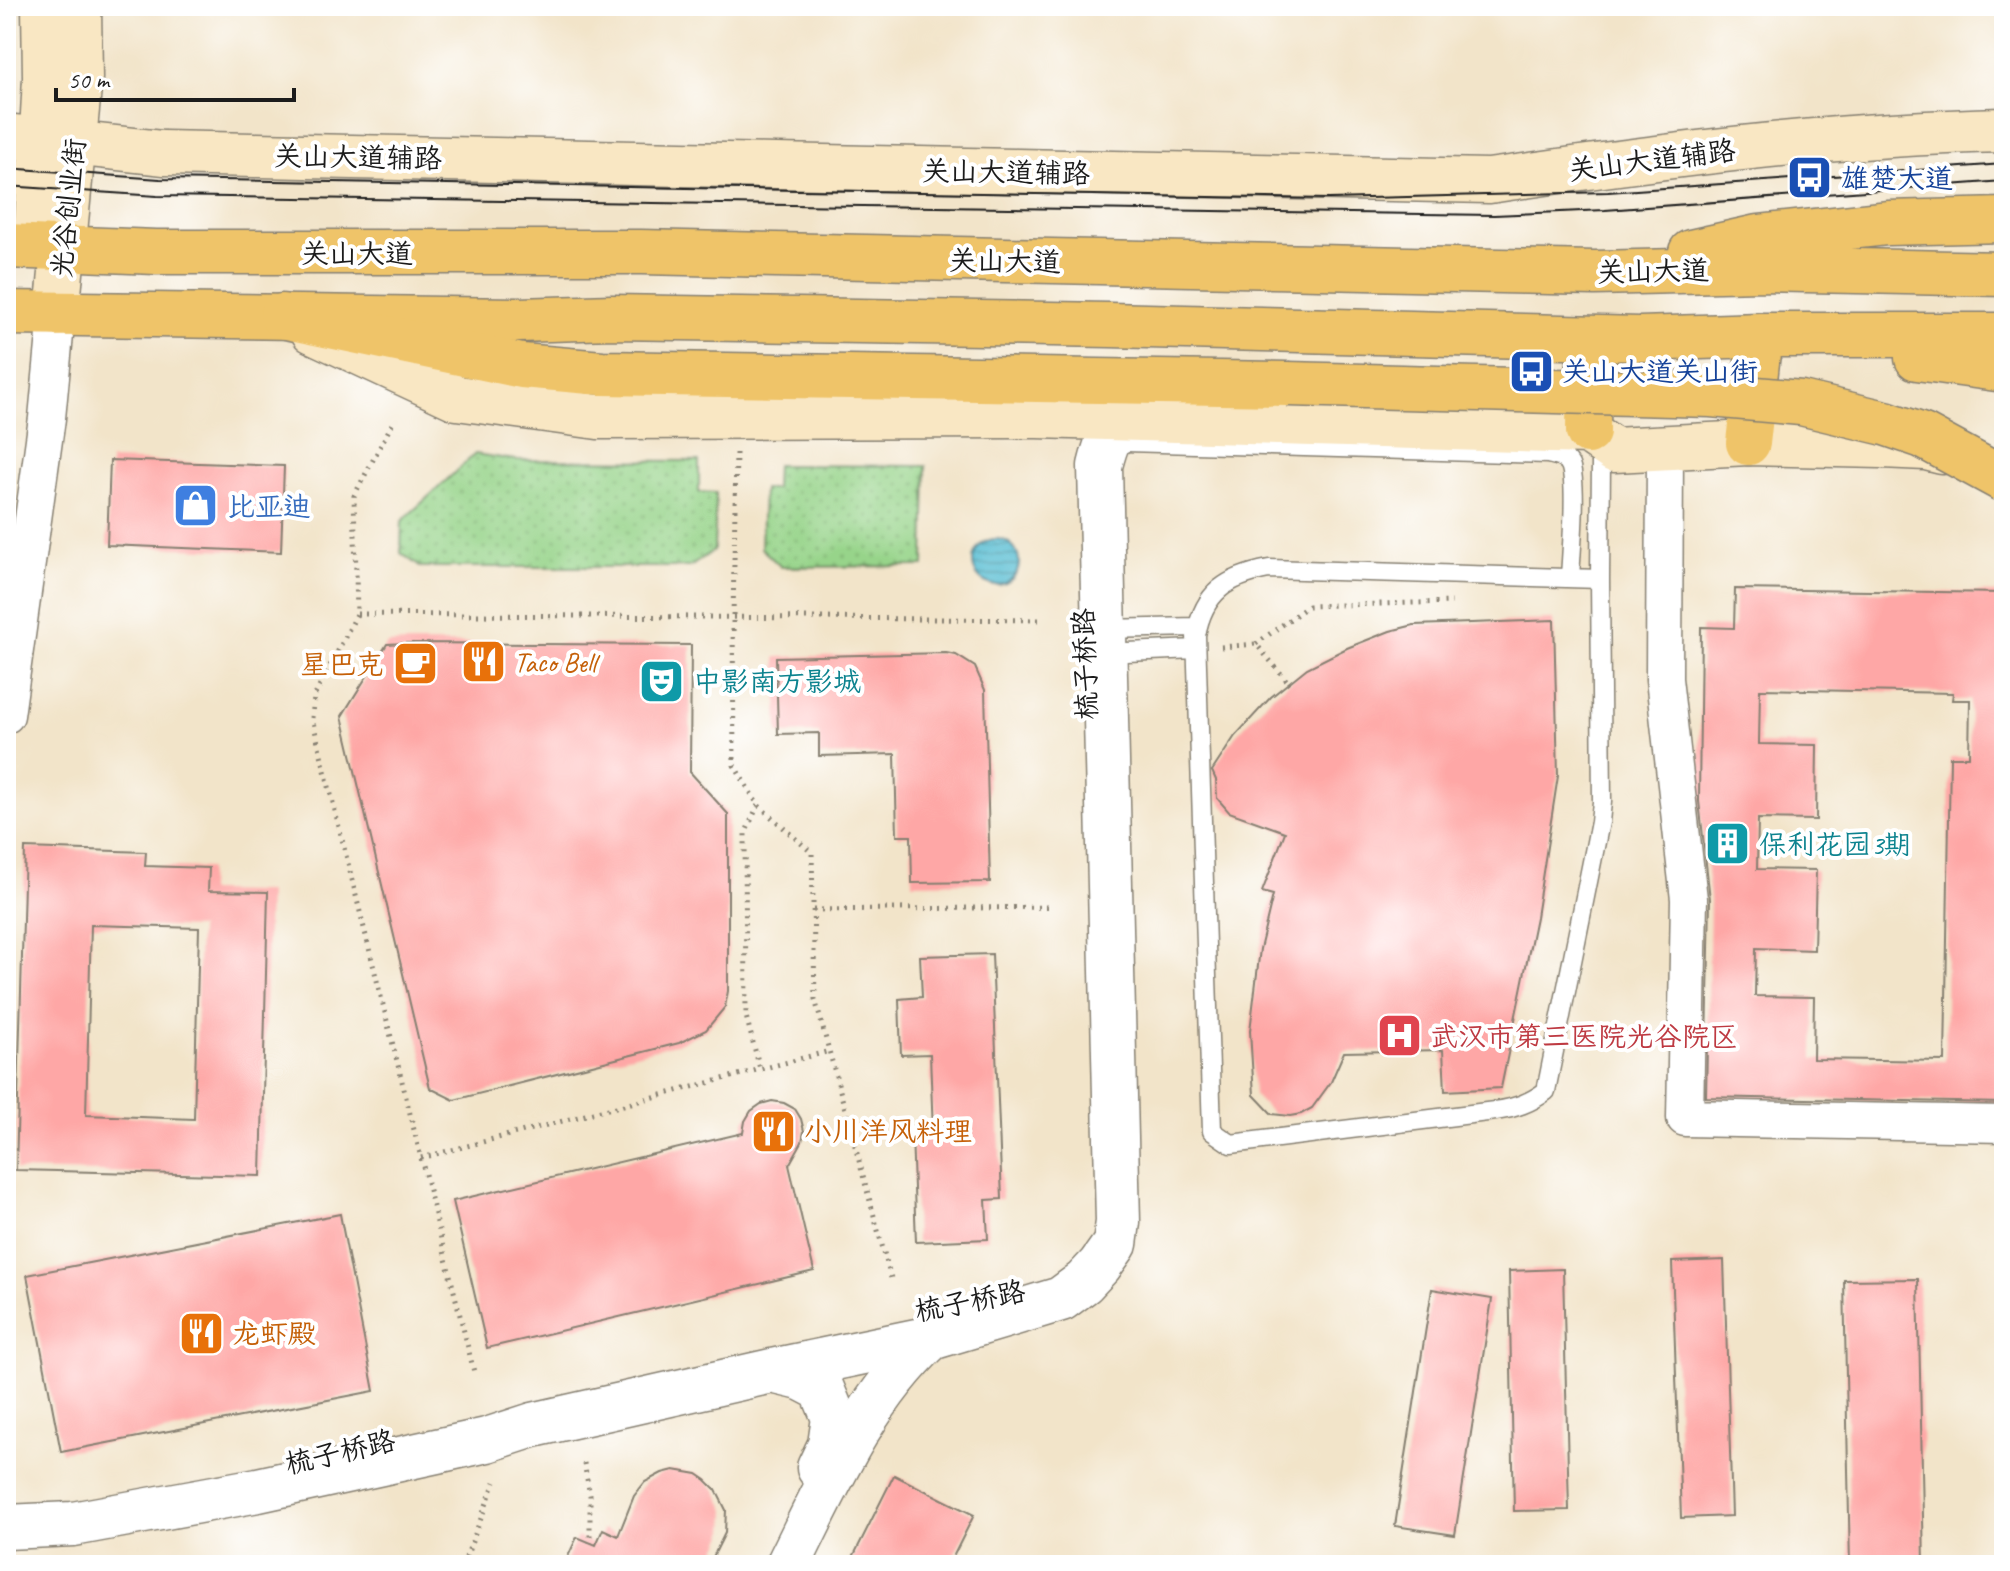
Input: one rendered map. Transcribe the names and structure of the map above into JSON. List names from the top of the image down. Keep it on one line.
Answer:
{"streets":{"main road":["关山大道辅路","光谷创业街","关山大道"],"street":["梳子桥路"]},"crossings":[["关山大道辅路","光谷创业街"],["光谷创业街","关山大道"]],"places":{"bus stop":["雄楚大道","关山大道关山街"],"shop":["比亚迪"],"restaurant":["Taco Bell","小川洋风料理","龙虾殿"],"cafe":["星巴克"],"theatre":["中影南方影城"],"building":["保利花园3期"],"hospital":["武汉市第三医院光谷院区"]},"scale_bar":"50 m"}
